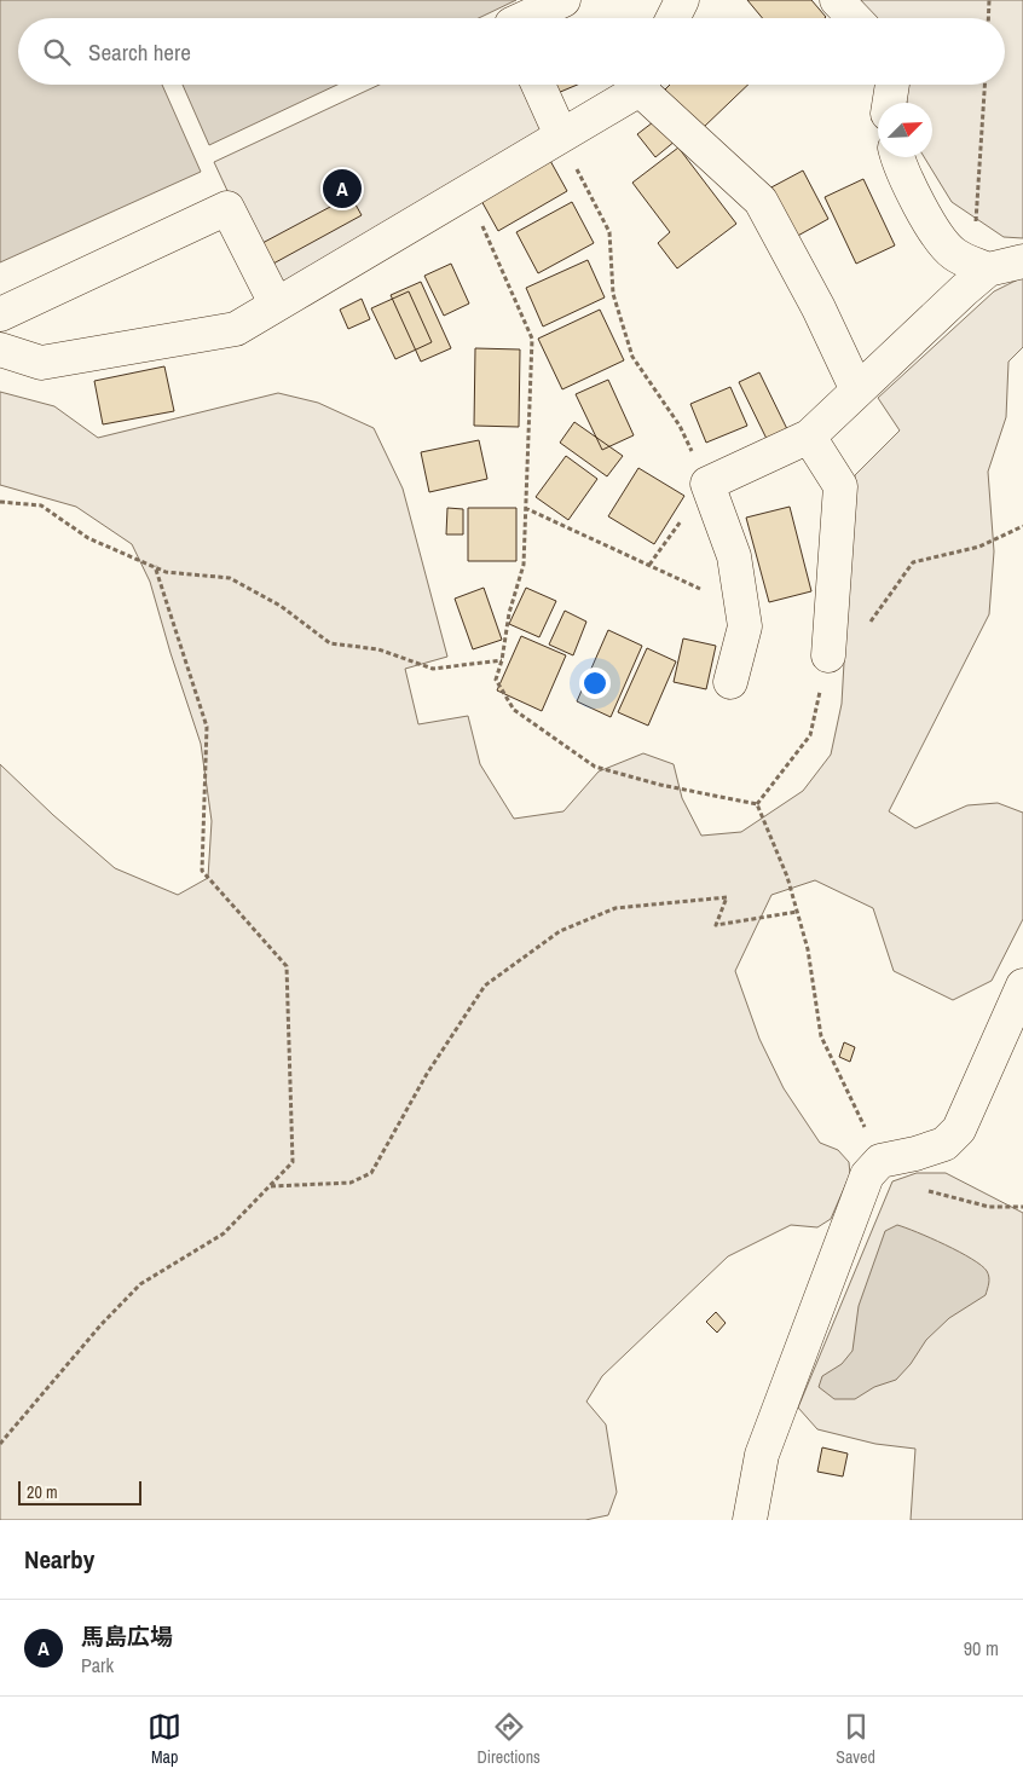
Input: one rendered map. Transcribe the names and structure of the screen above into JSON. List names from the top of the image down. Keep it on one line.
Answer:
{"scale_bar":"20 m","north":"top right","page":{"search":"Search here","pins":"A","scale":"20 m","heading":"Nearby","list":[{"mark":"A","name":"馬島広場","note":"Park","value":"90 m"}],"nav":["Map","Directions","Saved"]}}
